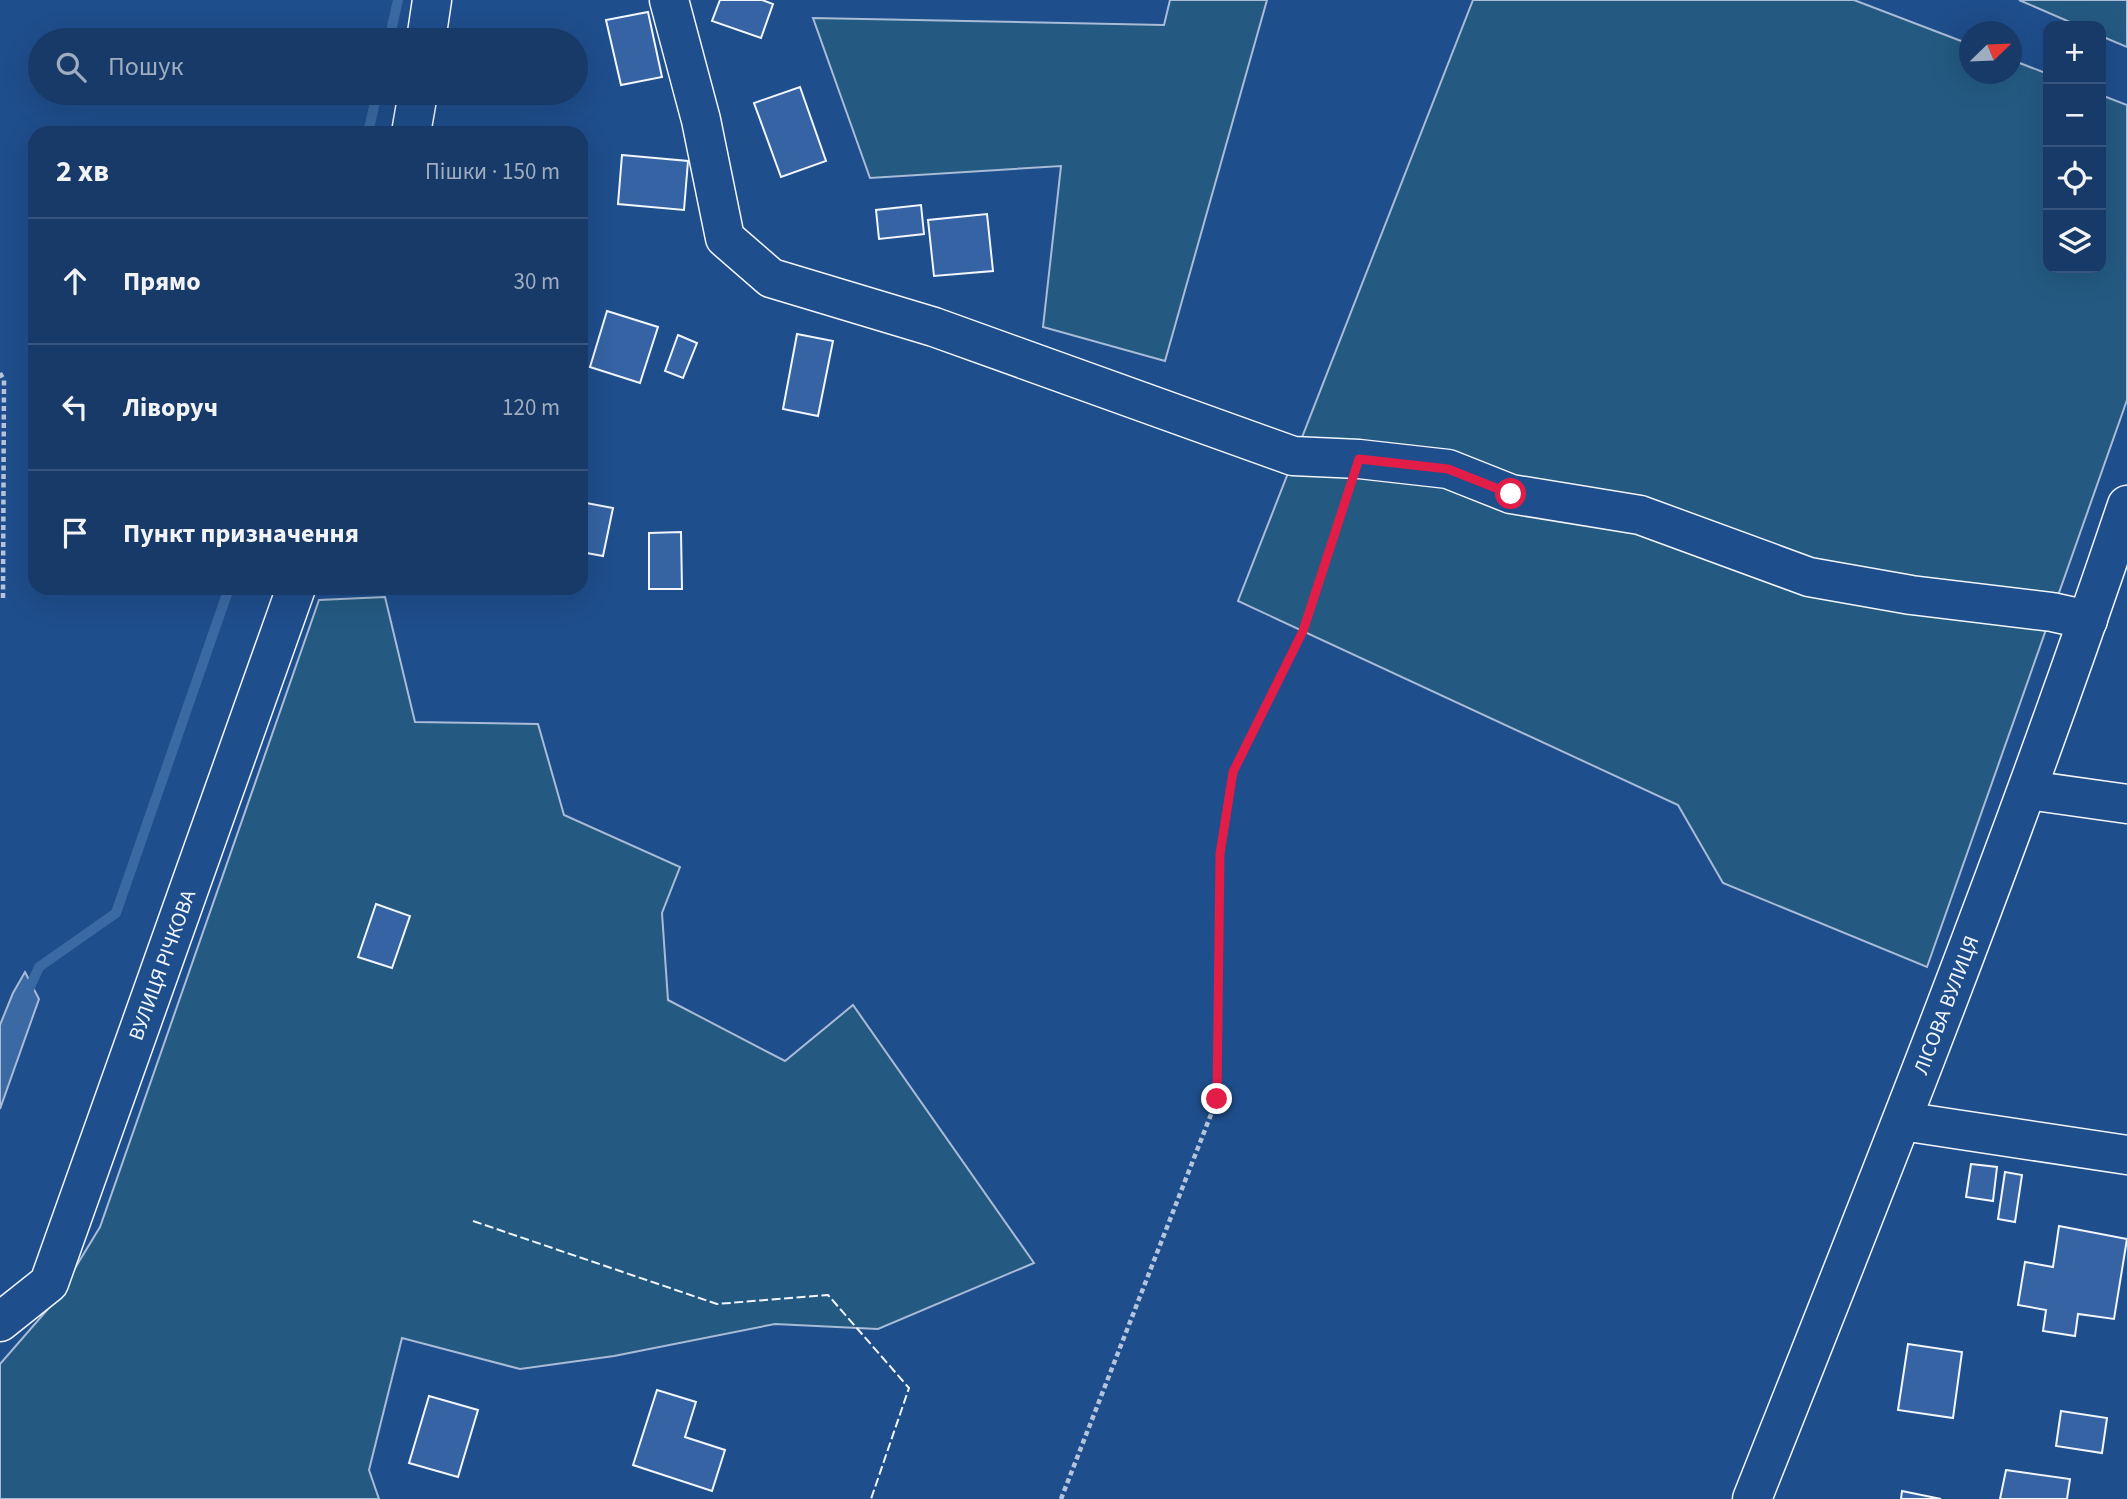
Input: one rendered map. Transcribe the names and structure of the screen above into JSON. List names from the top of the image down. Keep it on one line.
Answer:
{"streets":{"street":["ВУЛИЦЯ РІЧКОВА","ЛІСОВА ВУЛИЦЯ"]},"north":"top right","page":{"map_buttons":["+","−"],"search":"Пошук","heading":["2 хв","Пішки · 150 m"],"list":[["Прямо","30 m"],["Ліворуч","120 m"],"Пункт призначення"]}}
